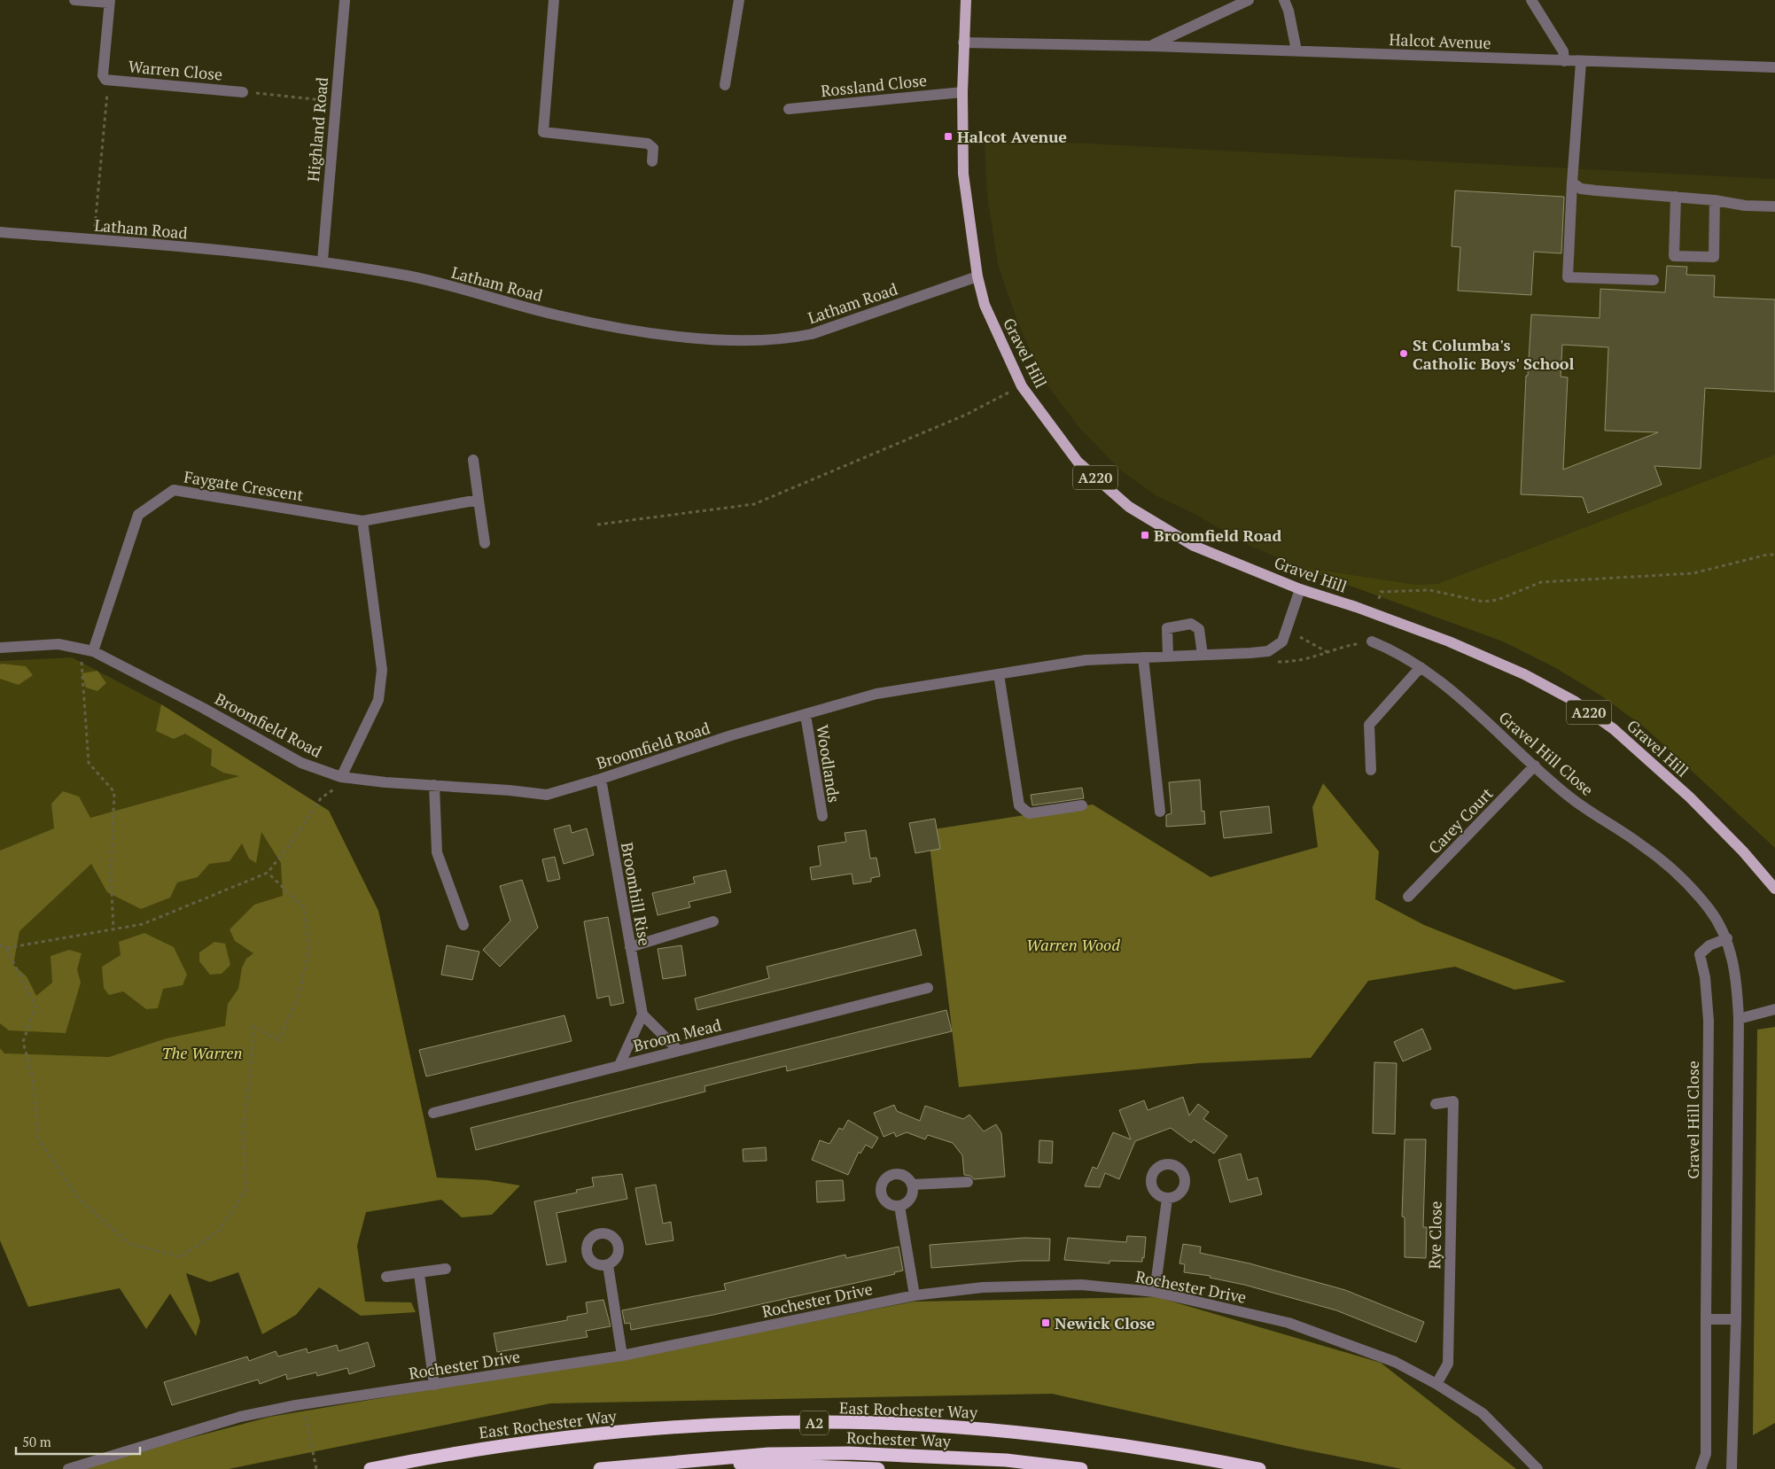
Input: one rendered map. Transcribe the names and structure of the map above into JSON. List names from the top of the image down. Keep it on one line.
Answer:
{"streets":{"highway":["East Rochester Way","A2","Rochester Way"],"main road":["Gravel Hill","A220"],"street":["Halcot Avenue","Warren Close","Rossland Close","Highland Road","Latham Road","Faygate Crescent","Broomfield Road","Gravel Hill Close","Woodlands","Carey Court","Broomhill Rise","Broom Mead","Rye Close","Rochester Drive"]},"crossings":[["Halcot Avenue","Gravel Hill"],["Rossland Close","Gravel Hill"],["Highland Road","Latham Road"],["Latham Road","Gravel Hill"],["Gravel Hill","Broomfield Road"],["Faygate Crescent","Broomfield Road"],["Broomfield Road","Woodlands"],["Broomfield Road","Broomhill Rise"],["Gravel Hill Close","Carey Court"],["Rye Close","Rochester Drive"],["A2","Rochester Way"]],"parks":["Warren Wood","The Warren"],"places":{"transit":["Halcot Avenue","Broomfield Road","Newick Close"],"other":["St Columba's Catholic Boys' School"]},"scale_bar":"50 m"}
